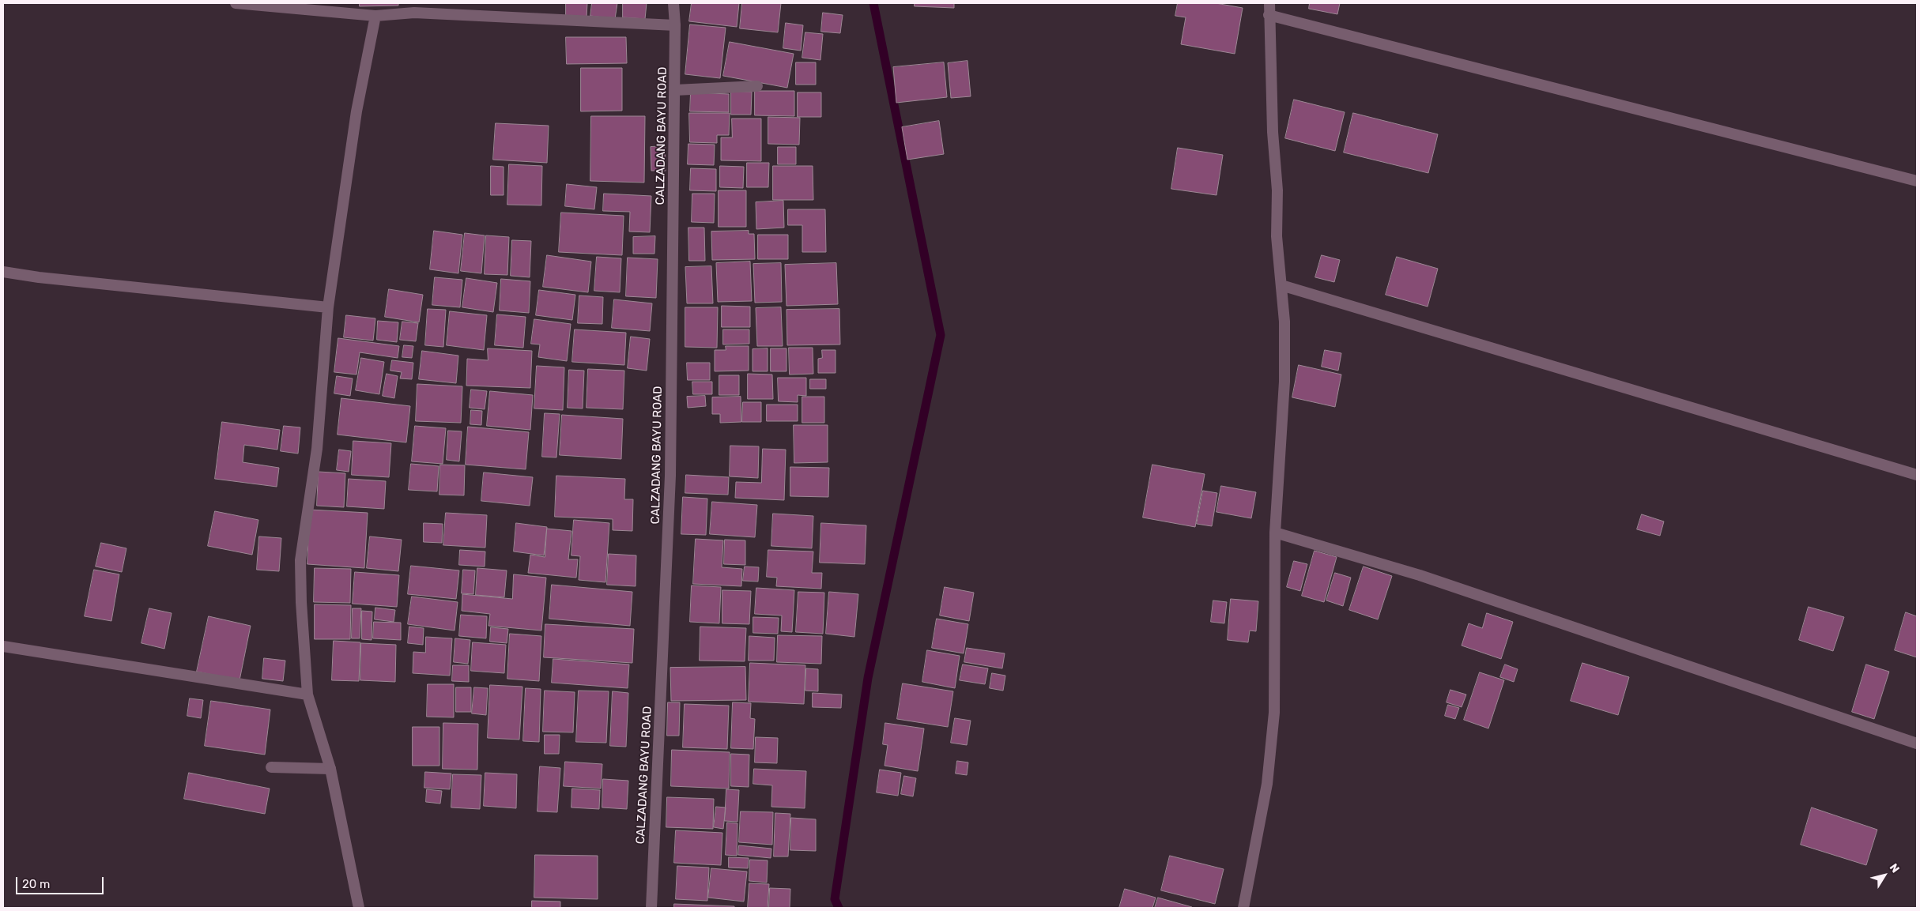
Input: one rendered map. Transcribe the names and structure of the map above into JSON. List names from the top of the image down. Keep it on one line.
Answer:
{"streets":{"street":["CALZADANG BAYU ROAD"]},"scale_bar":"20 m","north":"top right"}
